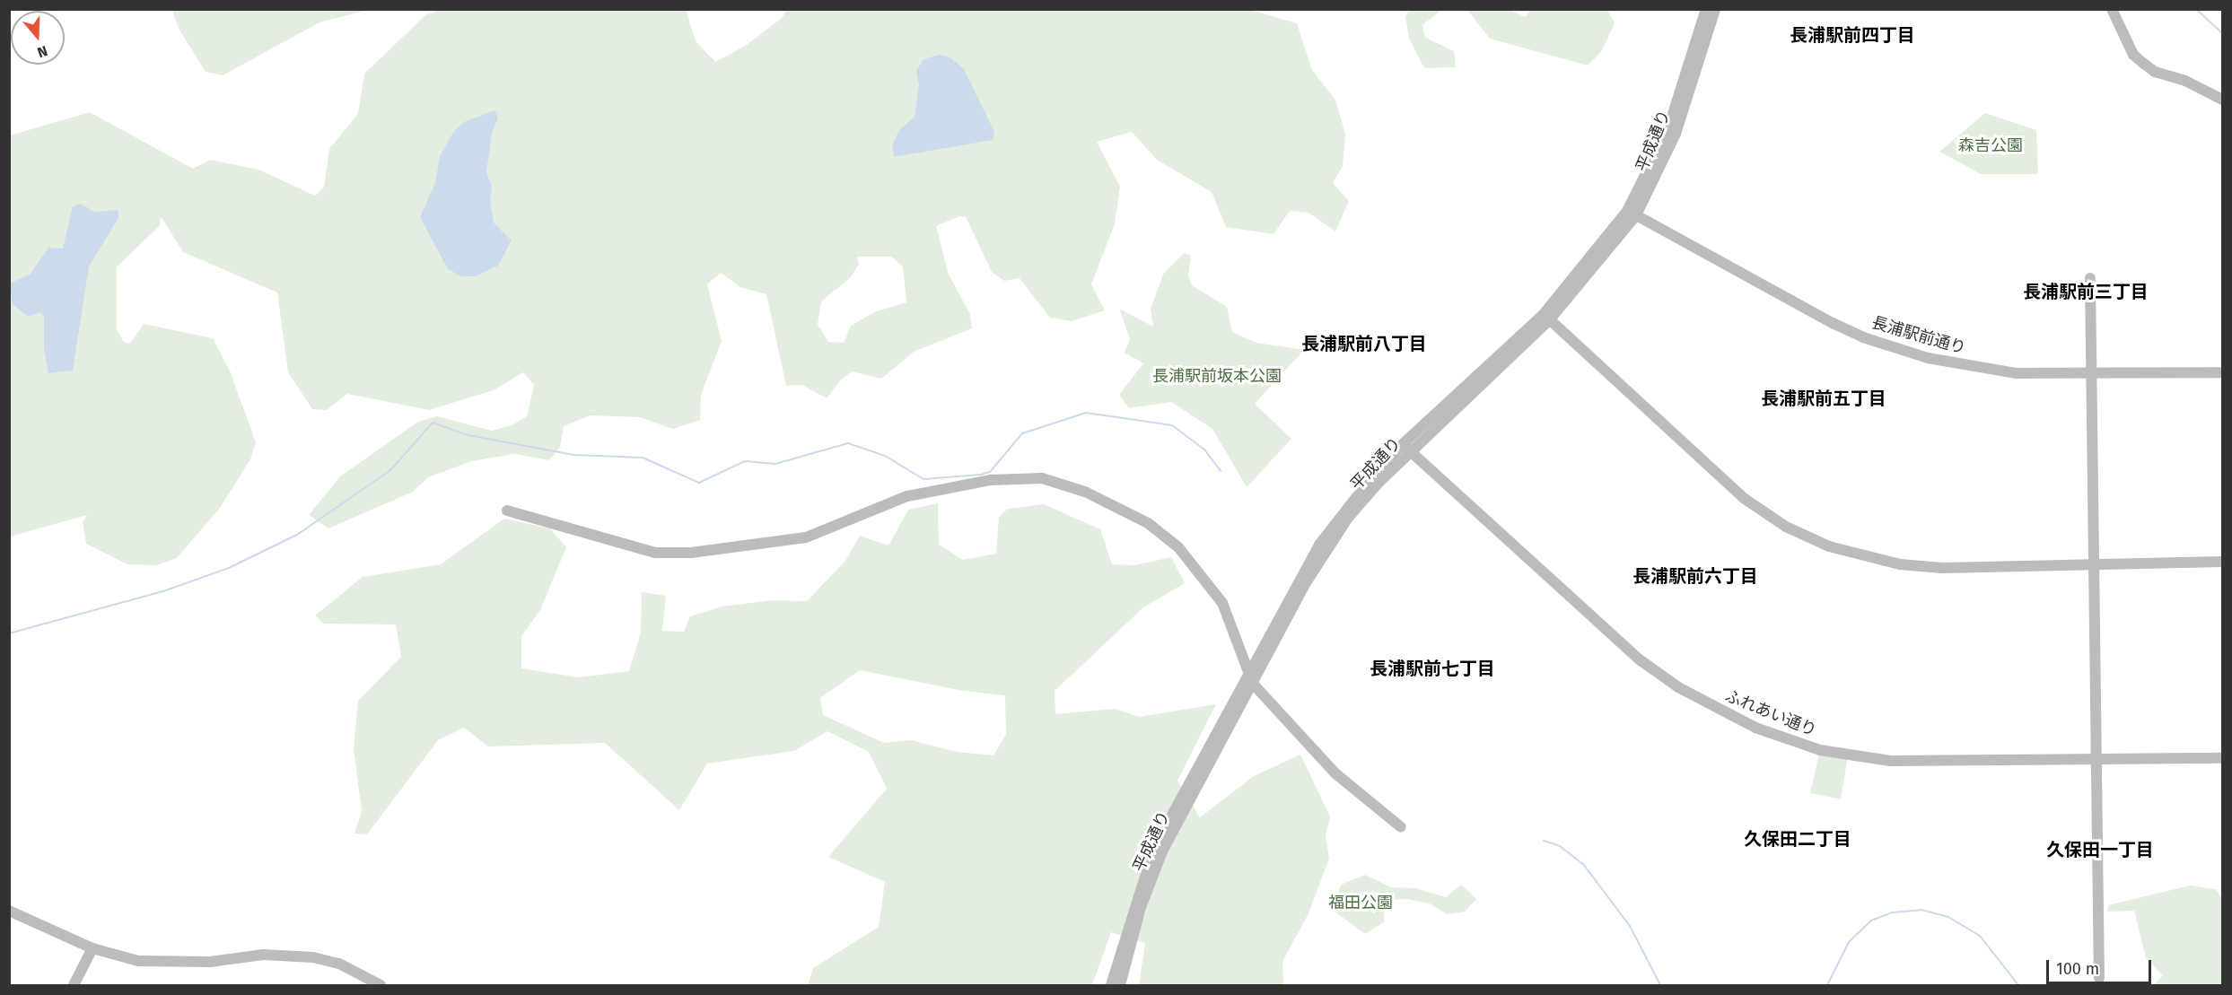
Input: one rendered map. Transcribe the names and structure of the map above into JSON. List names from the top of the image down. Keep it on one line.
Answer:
{"streets":{"street":["平成通り","長浦駅前通り","ふれあい通り"]},"crossings":[["平成通り","長浦駅前通り"],["平成通り","ふれあい通り"]],"districts":["長浦駅前四丁目","長浦駅前三丁目","長浦駅前八丁目","長浦駅前五丁目","長浦駅前六丁目","長浦駅前七丁目","久保田二丁目","久保田一丁目"],"parks":["森吉公園","長浦駅前坂本公園","福田公園"],"scale_bar":"100 m","north":"bottom"}
